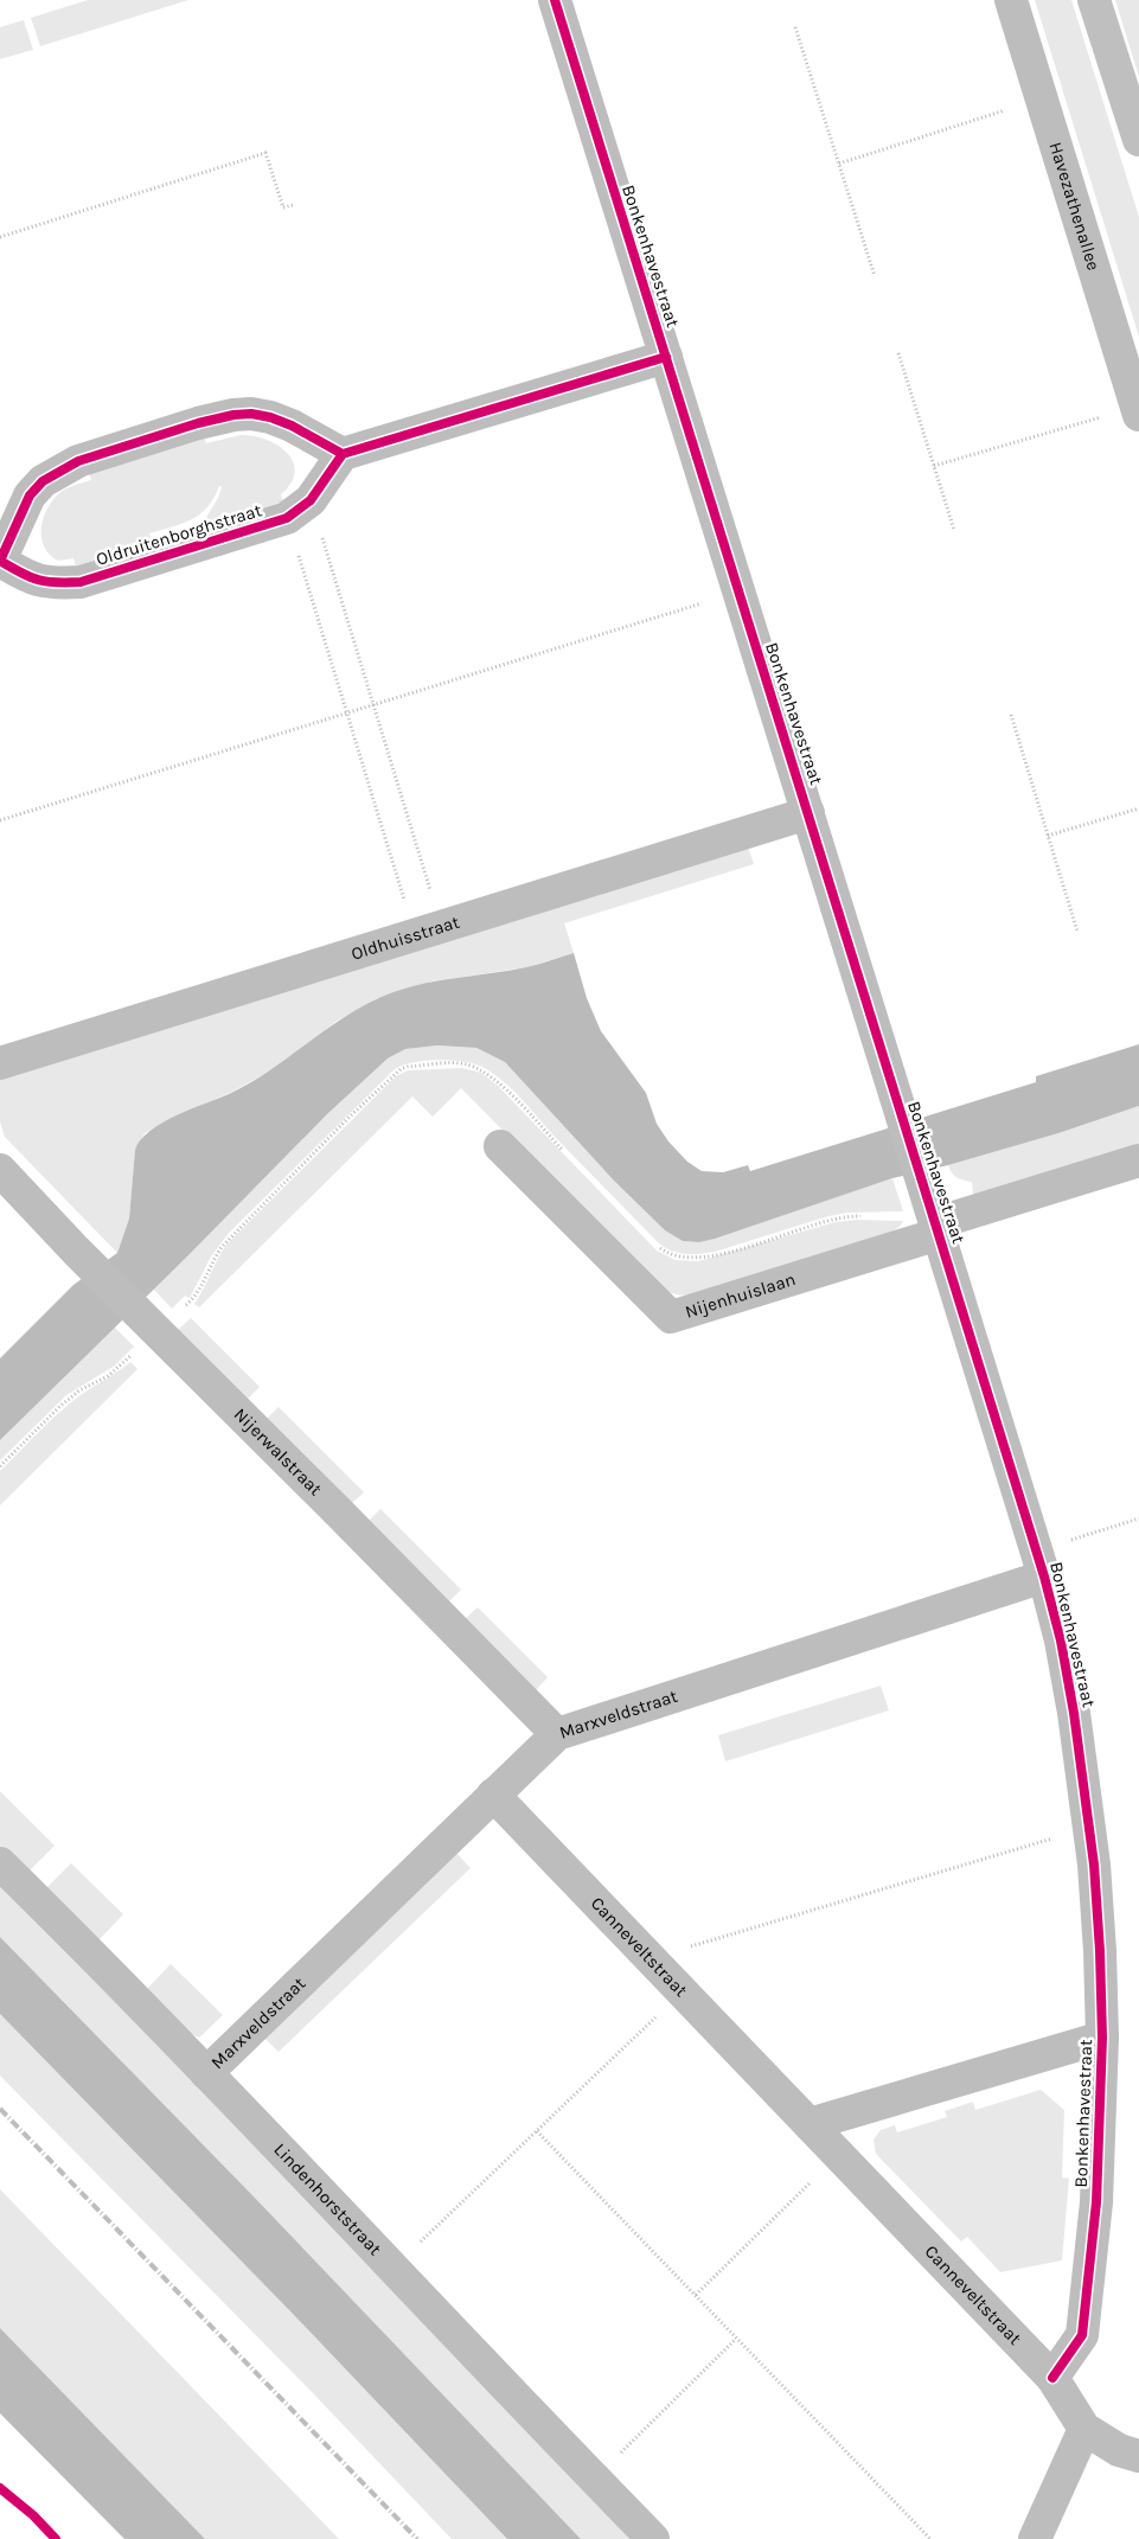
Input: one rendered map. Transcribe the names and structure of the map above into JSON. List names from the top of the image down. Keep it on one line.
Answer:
{"streets":{"street":["Havezathenallee","Bonkenhavestraat","Oldruitenborghstraat","Oldhuisstraat","Nijenhuislaan","Nijerwalstraat","Marxveldstraat","Canneveltstraat","Lindenhorststraat"]},"crossings":[["Bonkenhavestraat","Oldhuisstraat"],["Bonkenhavestraat","Nijenhuislaan"],["Bonkenhavestraat","Marxveldstraat"],["Bonkenhavestraat","Canneveltstraat"],["Nijerwalstraat","Marxveldstraat"],["Marxveldstraat","Canneveltstraat"],["Marxveldstraat","Lindenhorststraat"]]}
